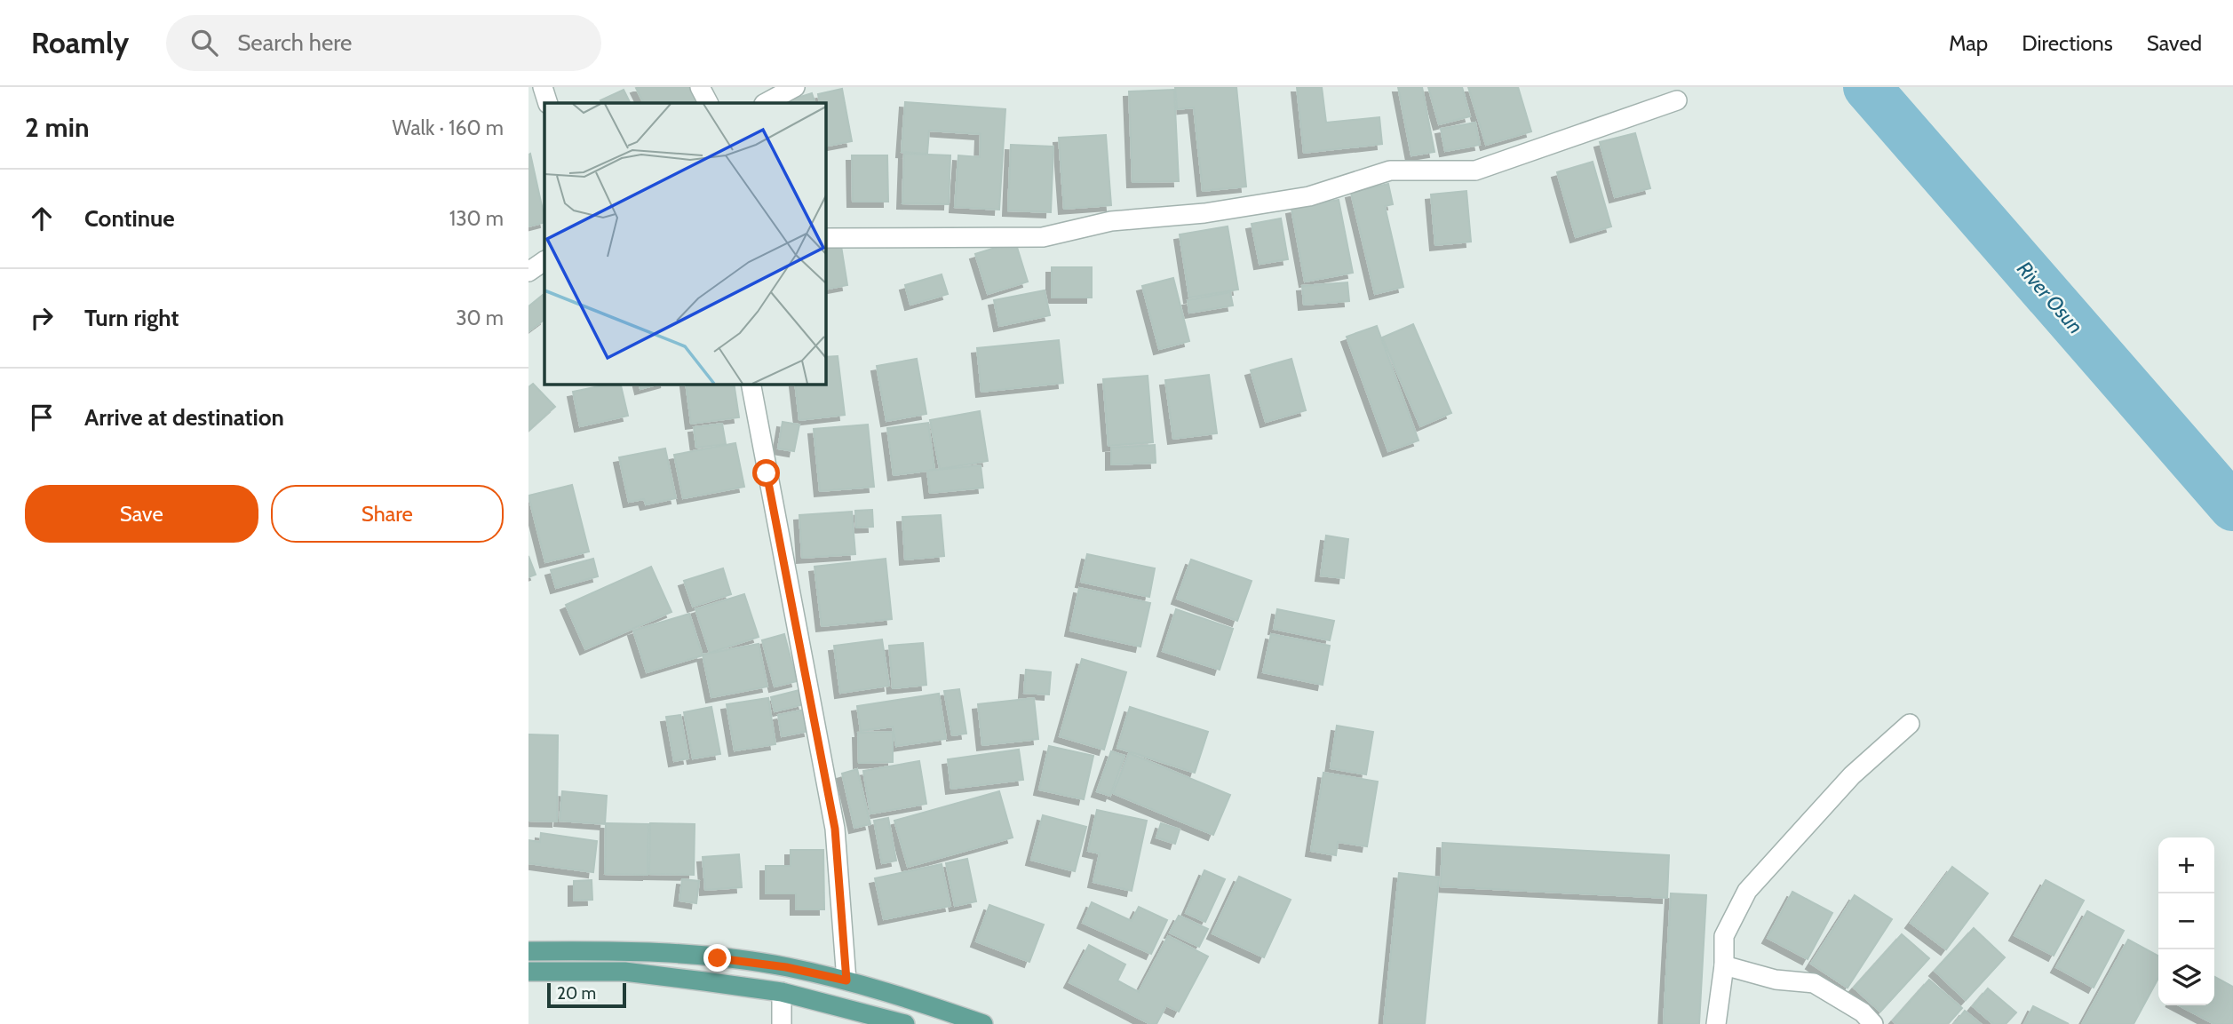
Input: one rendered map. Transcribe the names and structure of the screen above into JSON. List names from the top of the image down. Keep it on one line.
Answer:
{"water":["River Osun"],"scale_bar":"20 m","page":{"header":"Roamly","search":"Search here","nav":["Map","Directions","Saved"],"heading":["2 min","Walk · 160 m"],"list":[["Continue","130 m"],["Turn right","30 m"],"Arrive at destination"],"buttons":["Save","Share"],"map_buttons":["+","−"],"scale":"20 m"}}
